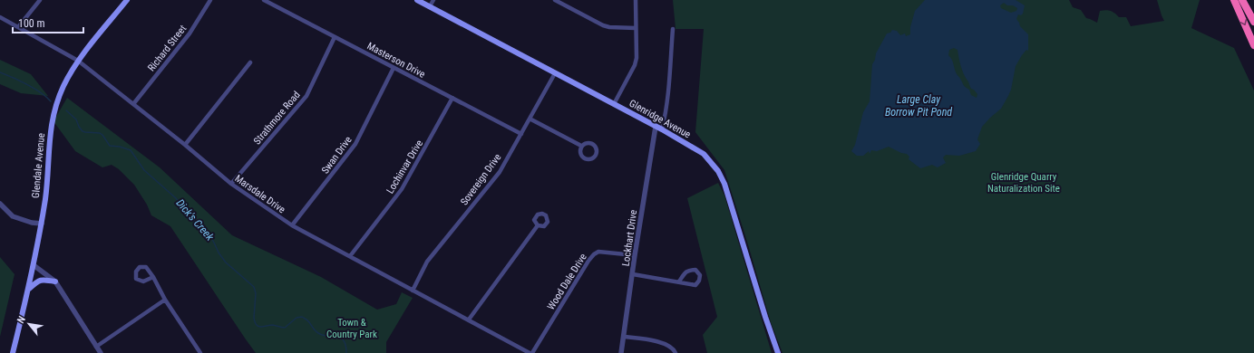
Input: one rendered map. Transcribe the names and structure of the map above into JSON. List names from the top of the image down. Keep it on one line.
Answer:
{"streets":{"main road":["Glenridge Avenue","Glendale Avenue"],"street":["Richard Street","Masterson Drive","Strathmore Road","Swan Drive","Lochinvar Drive","Sovereign Drive","Marsdale Drive","Lockhart Drive","Wood Dale Drive"]},"crossings":[["Richard Street","Marsdale Drive"],["Masterson Drive","Strathmore Road"],["Masterson Drive","Swan Drive"],["Masterson Drive","Lochinvar Drive"],["Masterson Drive","Sovereign Drive"],["Strathmore Road","Marsdale Drive"],["Glenridge Avenue","Sovereign Drive"],["Glenridge Avenue","Lockhart Drive"],["Swan Drive","Marsdale Drive"],["Glendale Avenue","Marsdale Drive"],["Lochinvar Drive","Marsdale Drive"],["Sovereign Drive","Marsdale Drive"],["Marsdale Drive","Wood Dale Drive"],["Lockhart Drive","Wood Dale Drive"]],"water":["Large Clay Borrow Pit Pond","Dick's Creek"],"parks":["Glenridge Quarry Naturalization Site","Town & Country Park"],"scale_bar":"100 m","north":"top left"}
